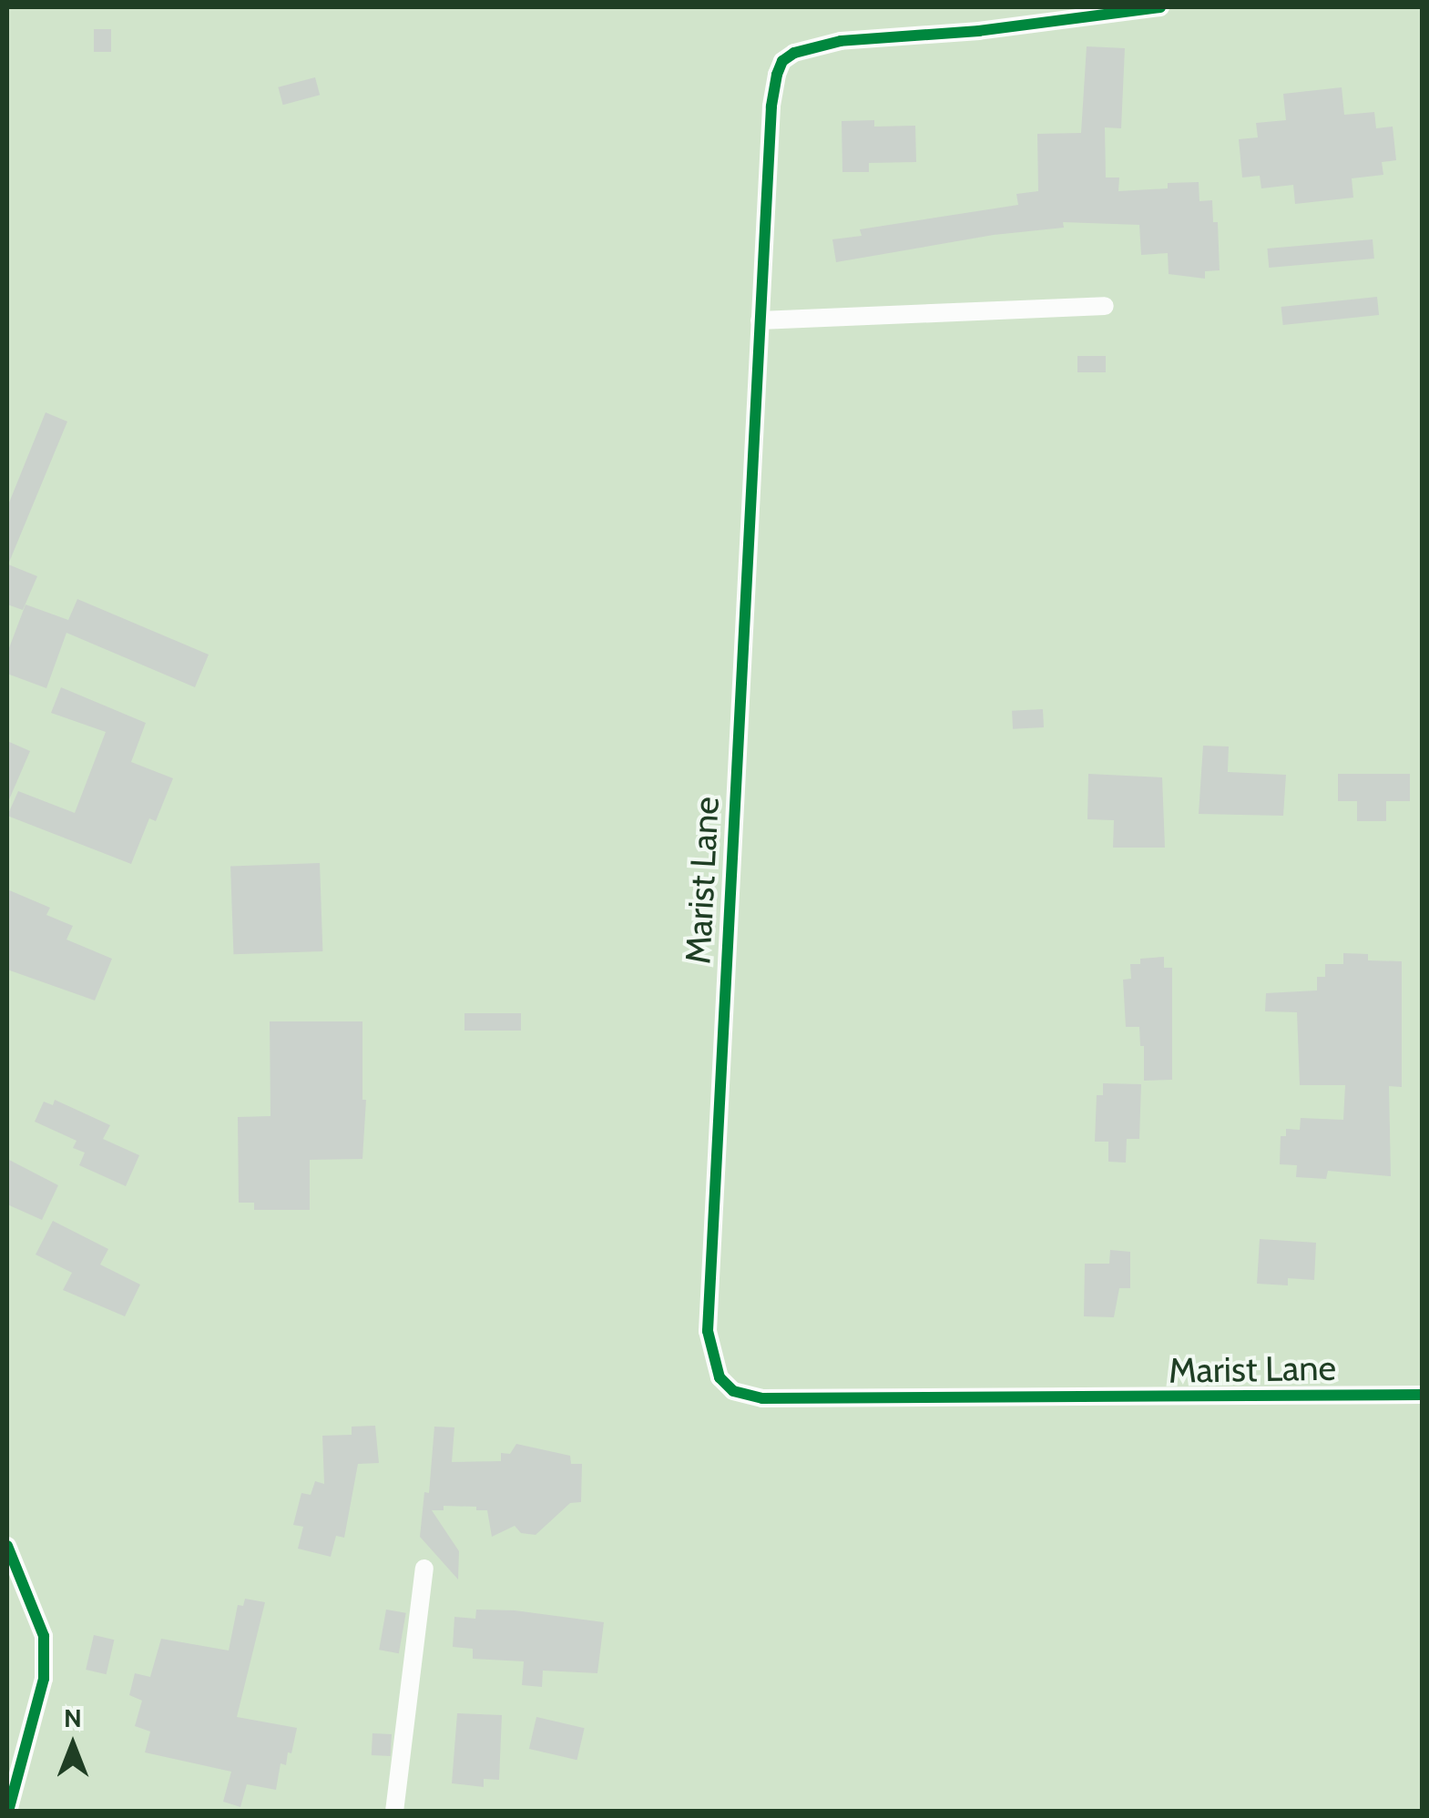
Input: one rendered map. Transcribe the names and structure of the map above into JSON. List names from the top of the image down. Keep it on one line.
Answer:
{"streets":{"street":["Marist Lane"]},"north":"top"}
